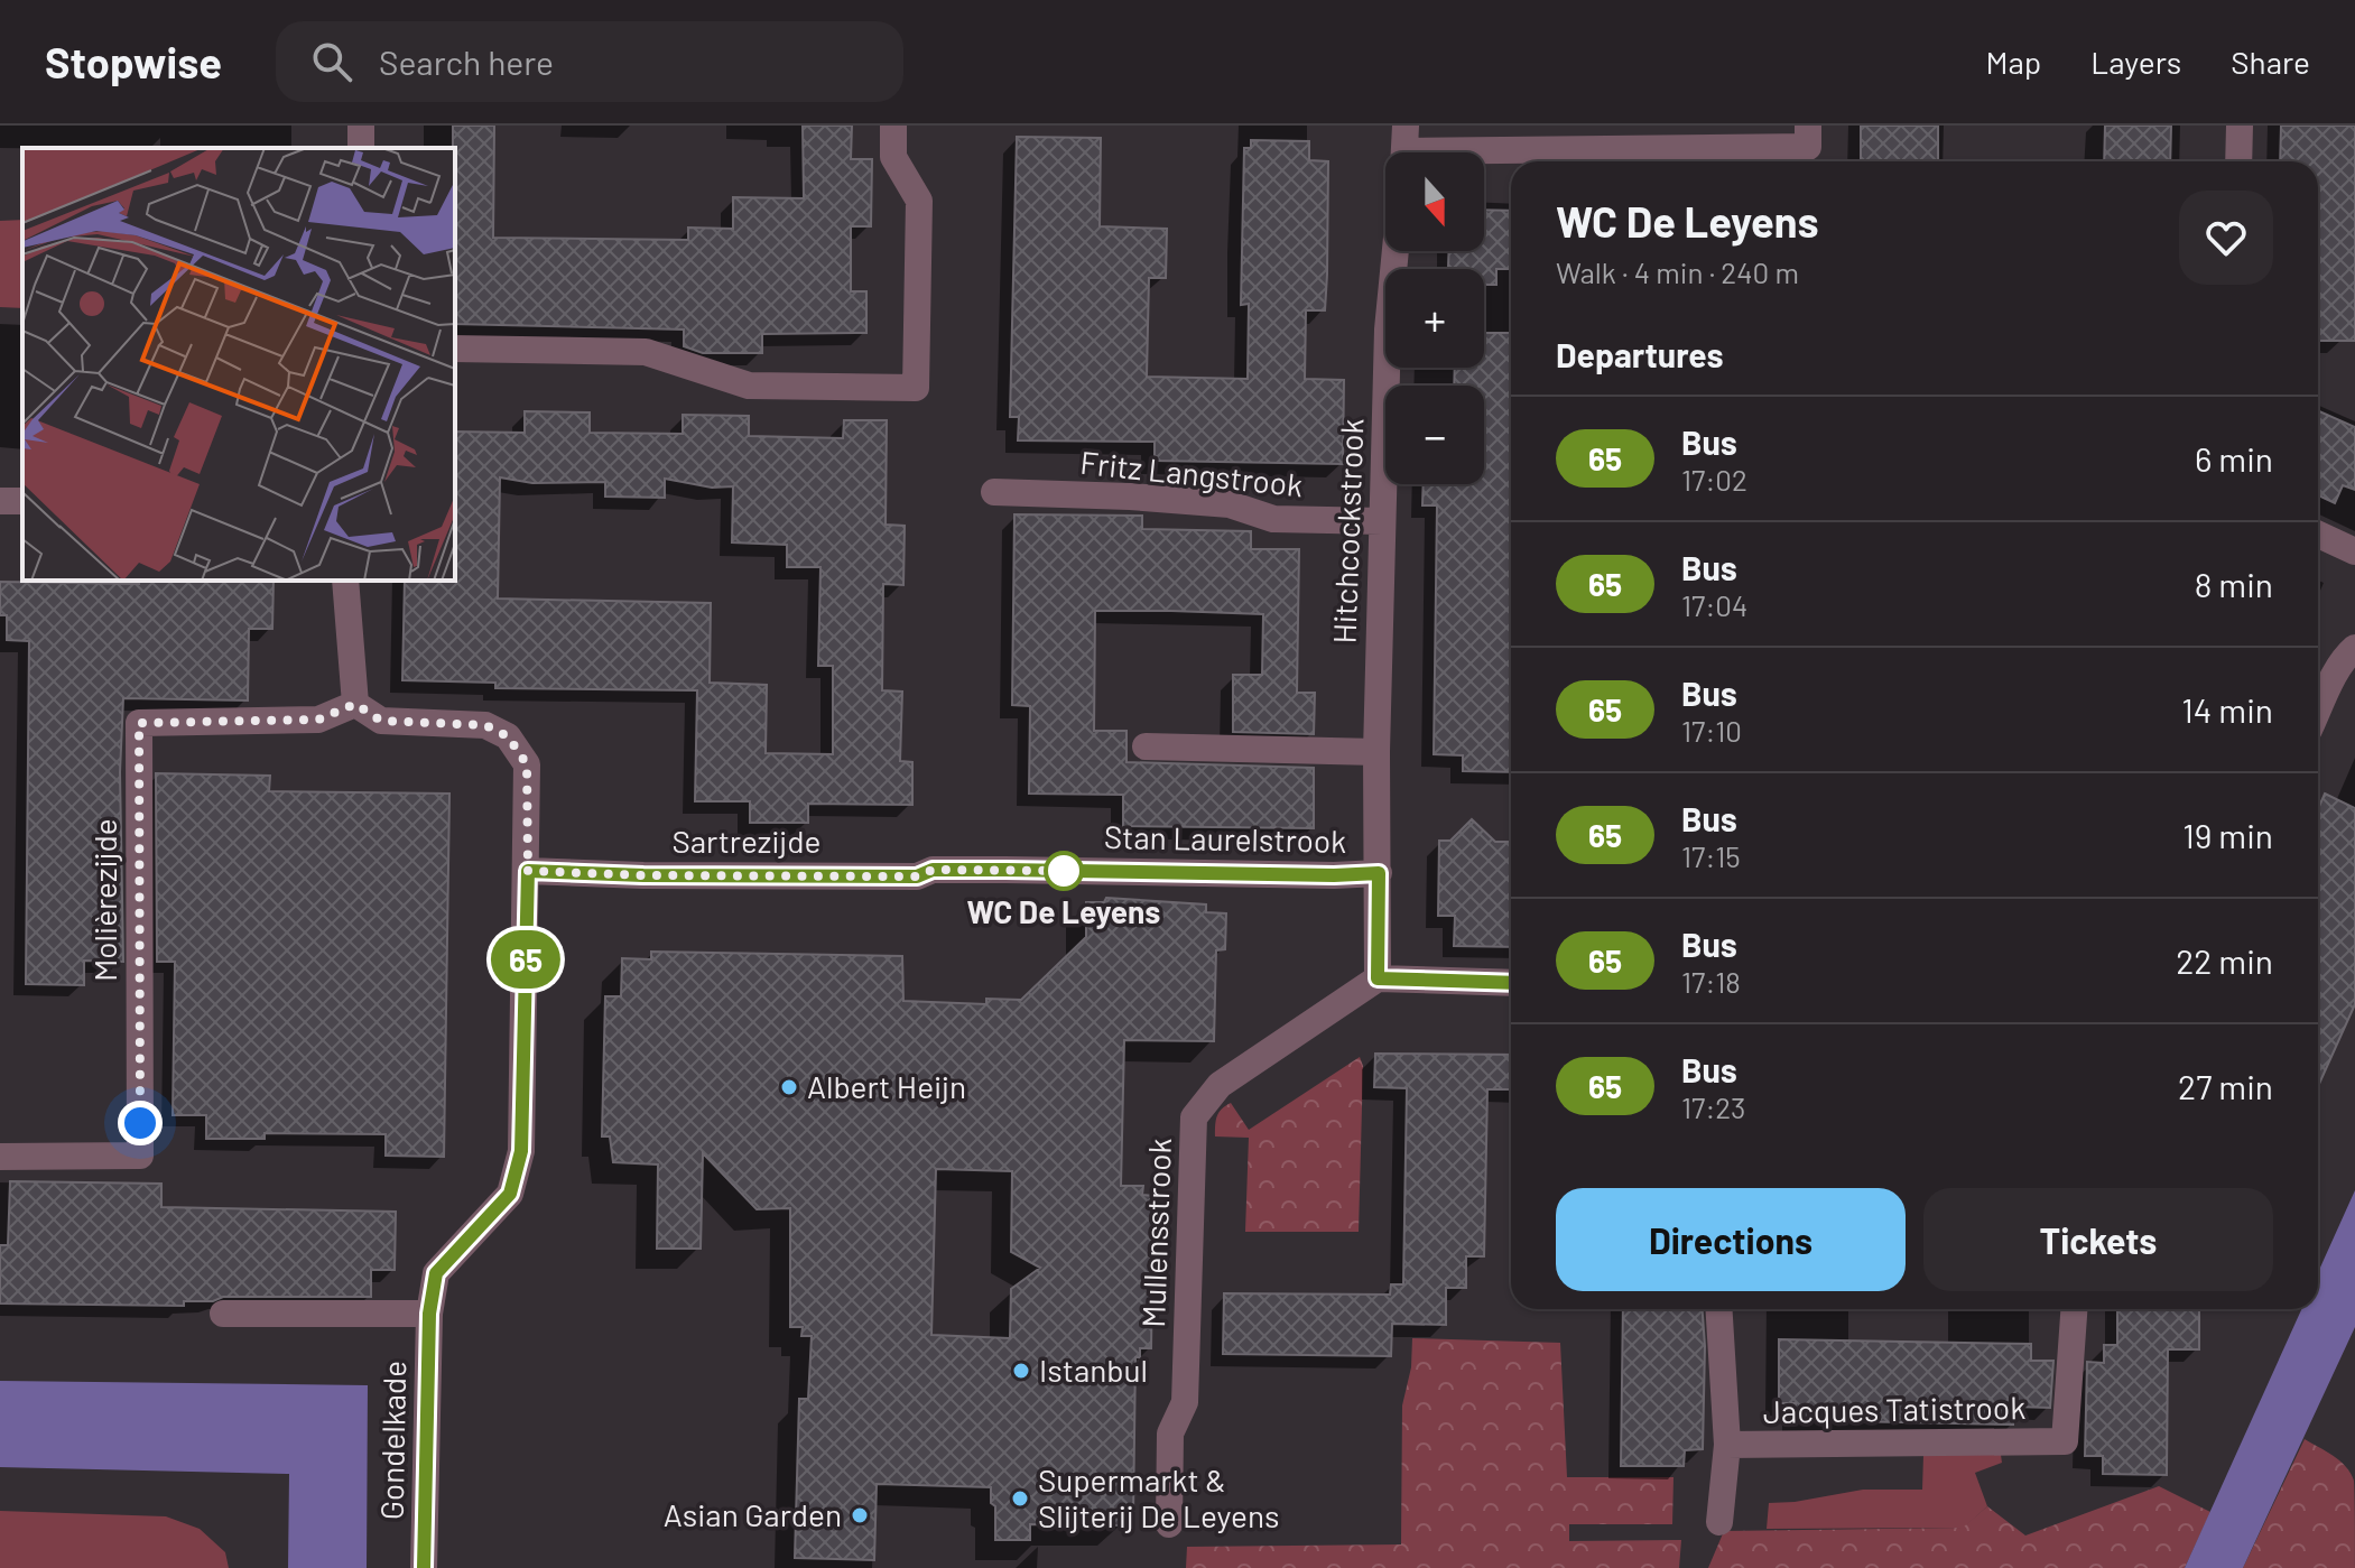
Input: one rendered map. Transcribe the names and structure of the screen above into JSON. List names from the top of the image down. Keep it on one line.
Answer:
{"streets":{"street":["Fritz Langstrook","Hitchcockstrook","Stan Laurelstrook","Sartrezijde","Molièrezijde","Mullensstrook","Jacques Tatistrook","Gondelkade"]},"crossings":[["Fritz Langstrook","Hitchcockstrook"],["Hitchcockstrook","Stan Laurelstrook"],["Hitchcockstrook","Mullensstrook"],["Stan Laurelstrook","Sartrezijde"]],"places":["WC De Leyens","Albert Heijn","Istanbul","Supermarkt & Slijterij De Leyens","Asian Garden"],"lines":["bus line 65"],"north":"bottom","page":{"header":"Stopwise","search":"Search here","nav":["Map","Layers","Share"],"on_map":"65","map_buttons":["+","−"],"heading":[["WC De Leyens","Walk · 4 min · 240 m"],"Departures"],"list":[{"mark":"65","name":"Bus","note":"17:02","value":"6 min"},{"mark":"65","name":"Bus","note":"17:04","value":"8 min"},{"mark":"65","name":"Bus","note":"17:10","value":"14 min"},{"mark":"65","name":"Bus","note":"17:15","value":"19 min"},{"mark":"65","name":"Bus","note":"17:18","value":"22 min"},{"mark":"65","name":"Bus","note":"17:23","value":"27 min"}],"buttons":["Directions","Tickets"]}}
